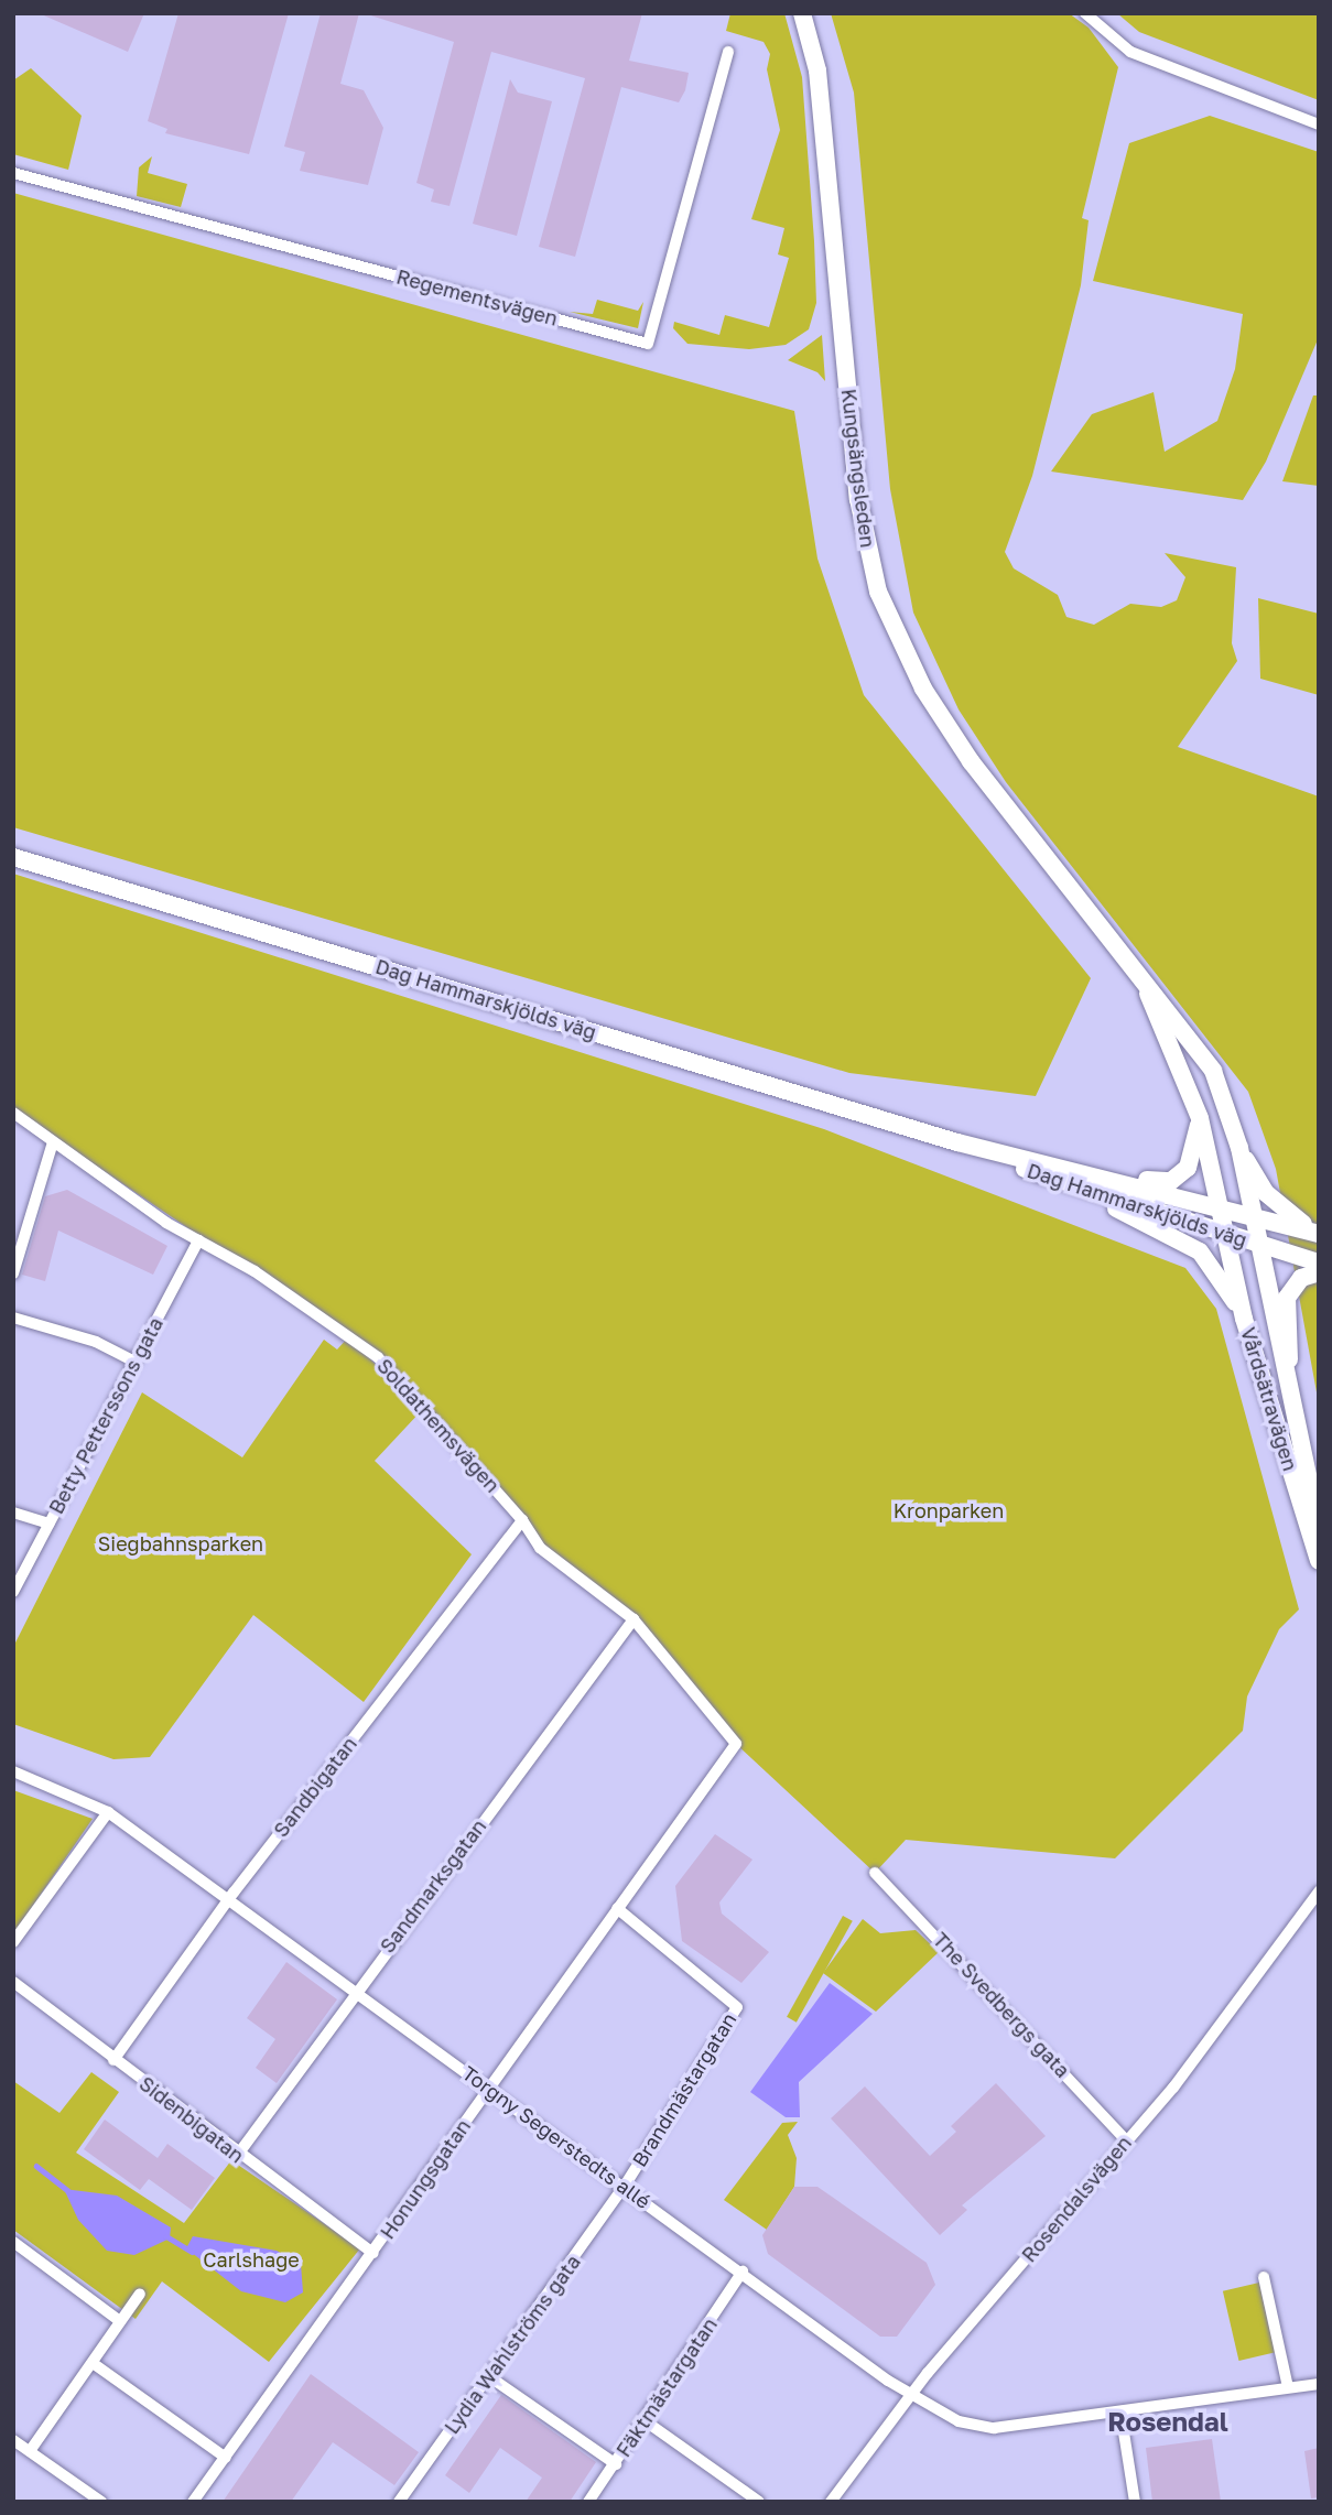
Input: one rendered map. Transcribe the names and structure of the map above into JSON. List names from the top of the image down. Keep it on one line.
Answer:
{"streets":{"main road":["Kungsängsleden","Dag Hammarskjölds väg","Vårdsätravägen"],"street":["Regementsvägen","Betty Petterssons gata","Soldathemsvägen","Sandbigatan","Sandmarksgatan","The Svedbergs gata","Brandmästargatan","Sidenbigatan","Torgny Segerstedts allé","Honungsgatan","Rosendalsvägen","Lydia Wahlströms gata","Fäktmästargatan"]},"crossings":[["Kungsängsleden","Dag Hammarskjölds väg"],["Kungsängsleden","Vårdsätravägen"],["Dag Hammarskjölds väg","Vårdsätravägen"],["Betty Petterssons gata","Soldathemsvägen"],["Soldathemsvägen","Sandbigatan"],["Soldathemsvägen","Sandmarksgatan"],["Soldathemsvägen","Honungsgatan"],["Sandbigatan","Sidenbigatan"],["Sandbigatan","Torgny Segerstedts allé"],["Sandmarksgatan","Sidenbigatan"],["Sandmarksgatan","Torgny Segerstedts allé"],["The Svedbergs gata","Rosendalsvägen"],["Brandmästargatan","Torgny Segerstedts allé"],["Brandmästargatan","Honungsgatan"],["Brandmästargatan","Lydia Wahlströms gata"],["Sidenbigatan","Honungsgatan"],["Torgny Segerstedts allé","Honungsgatan"],["Torgny Segerstedts allé","Rosendalsvägen"],["Torgny Segerstedts allé","Lydia Wahlströms gata"],["Torgny Segerstedts allé","Fäktmästargatan"]],"districts":["Rosendal"],"parks":["Kronparken","Siegbahnsparken","Carlshage"]}
